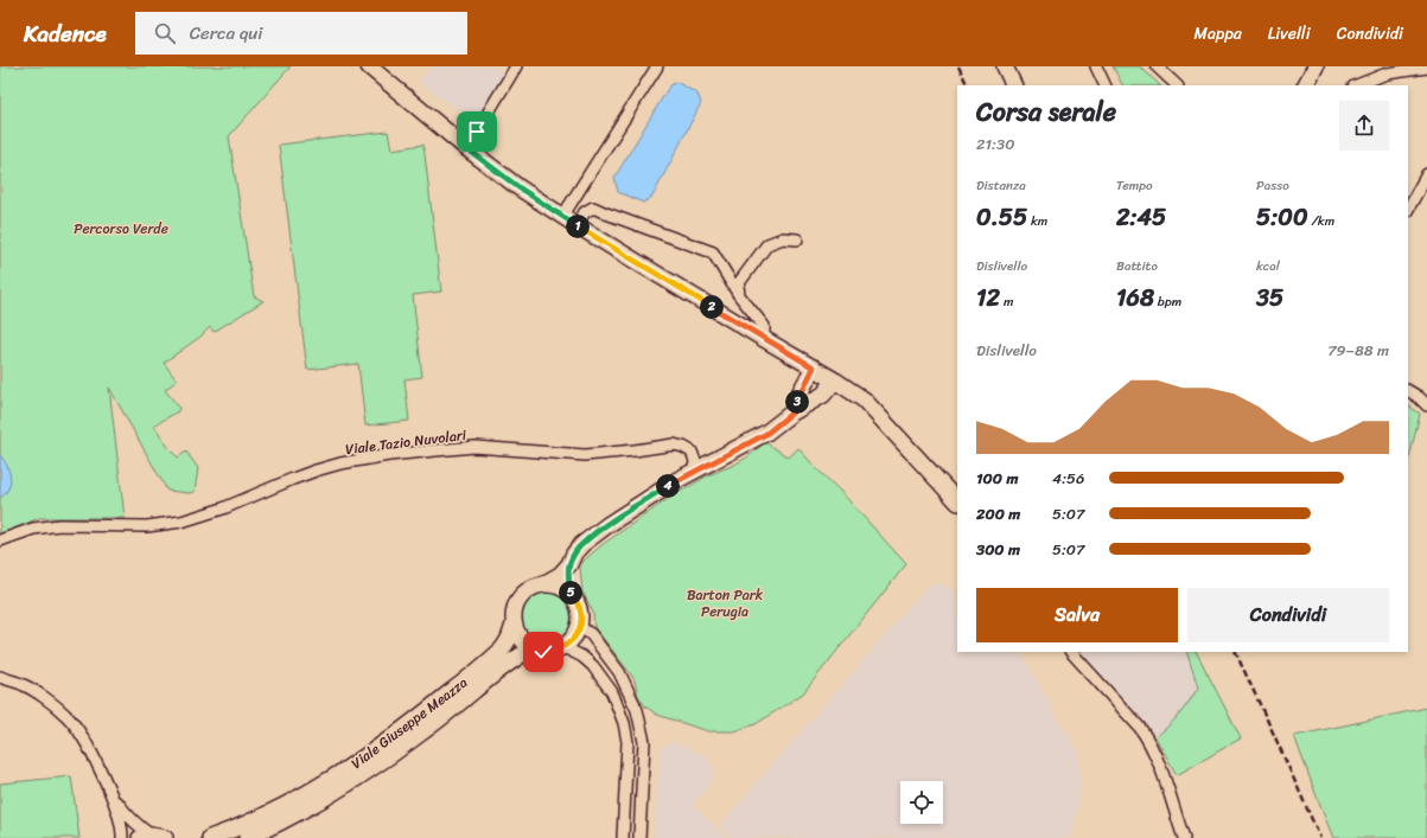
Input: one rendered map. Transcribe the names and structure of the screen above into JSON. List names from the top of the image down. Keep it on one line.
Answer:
{"streets":{"street":["Viale Tazio Nuvolari","Viale Giuseppe Meazza"]},"parks":["Percorso Verde","Barton Park Perugia"],"page":{"header":"Kadence","search":"Cerca qui","nav":["Mappa","Livelli","Condividi"],"heading":["Corsa serale","21:30"],"stats":[["Distanza","0.55 km"],["Tempo","2:45"],["Passo","5:00 /km"],["Dislivello","12 m"],["Battito","168 bpm"],["kcal","35"]],"pins":["1","2","3","4","5"],"chart":["Dislivello","79–88 m"],"list":[{"name":"100 m","note":"4:56"},{"name":"200 m","note":"5:07"},{"name":"300 m","note":"5:07"}],"buttons":["Salva","Condividi"]}}
